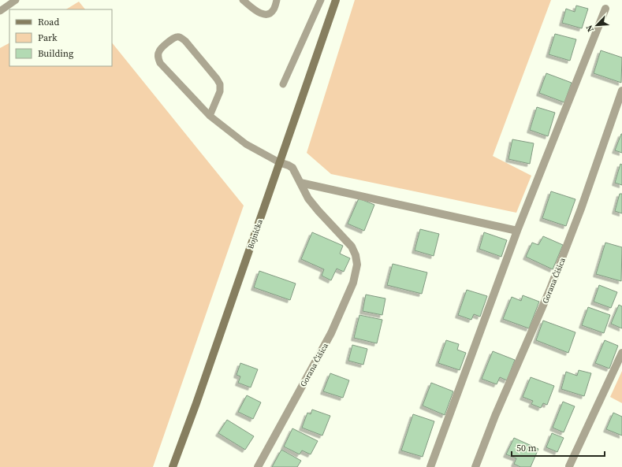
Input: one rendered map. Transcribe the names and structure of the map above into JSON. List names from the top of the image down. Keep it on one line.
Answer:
{"streets":{"main road":["Bojnička"],"street":["Gorana Čišica"]},"crossings":[["Bojnička","Gorana Čišica"]],"legend":["Road","Park","Building"],"scale_bar":"50 m","north":"bottom left"}
